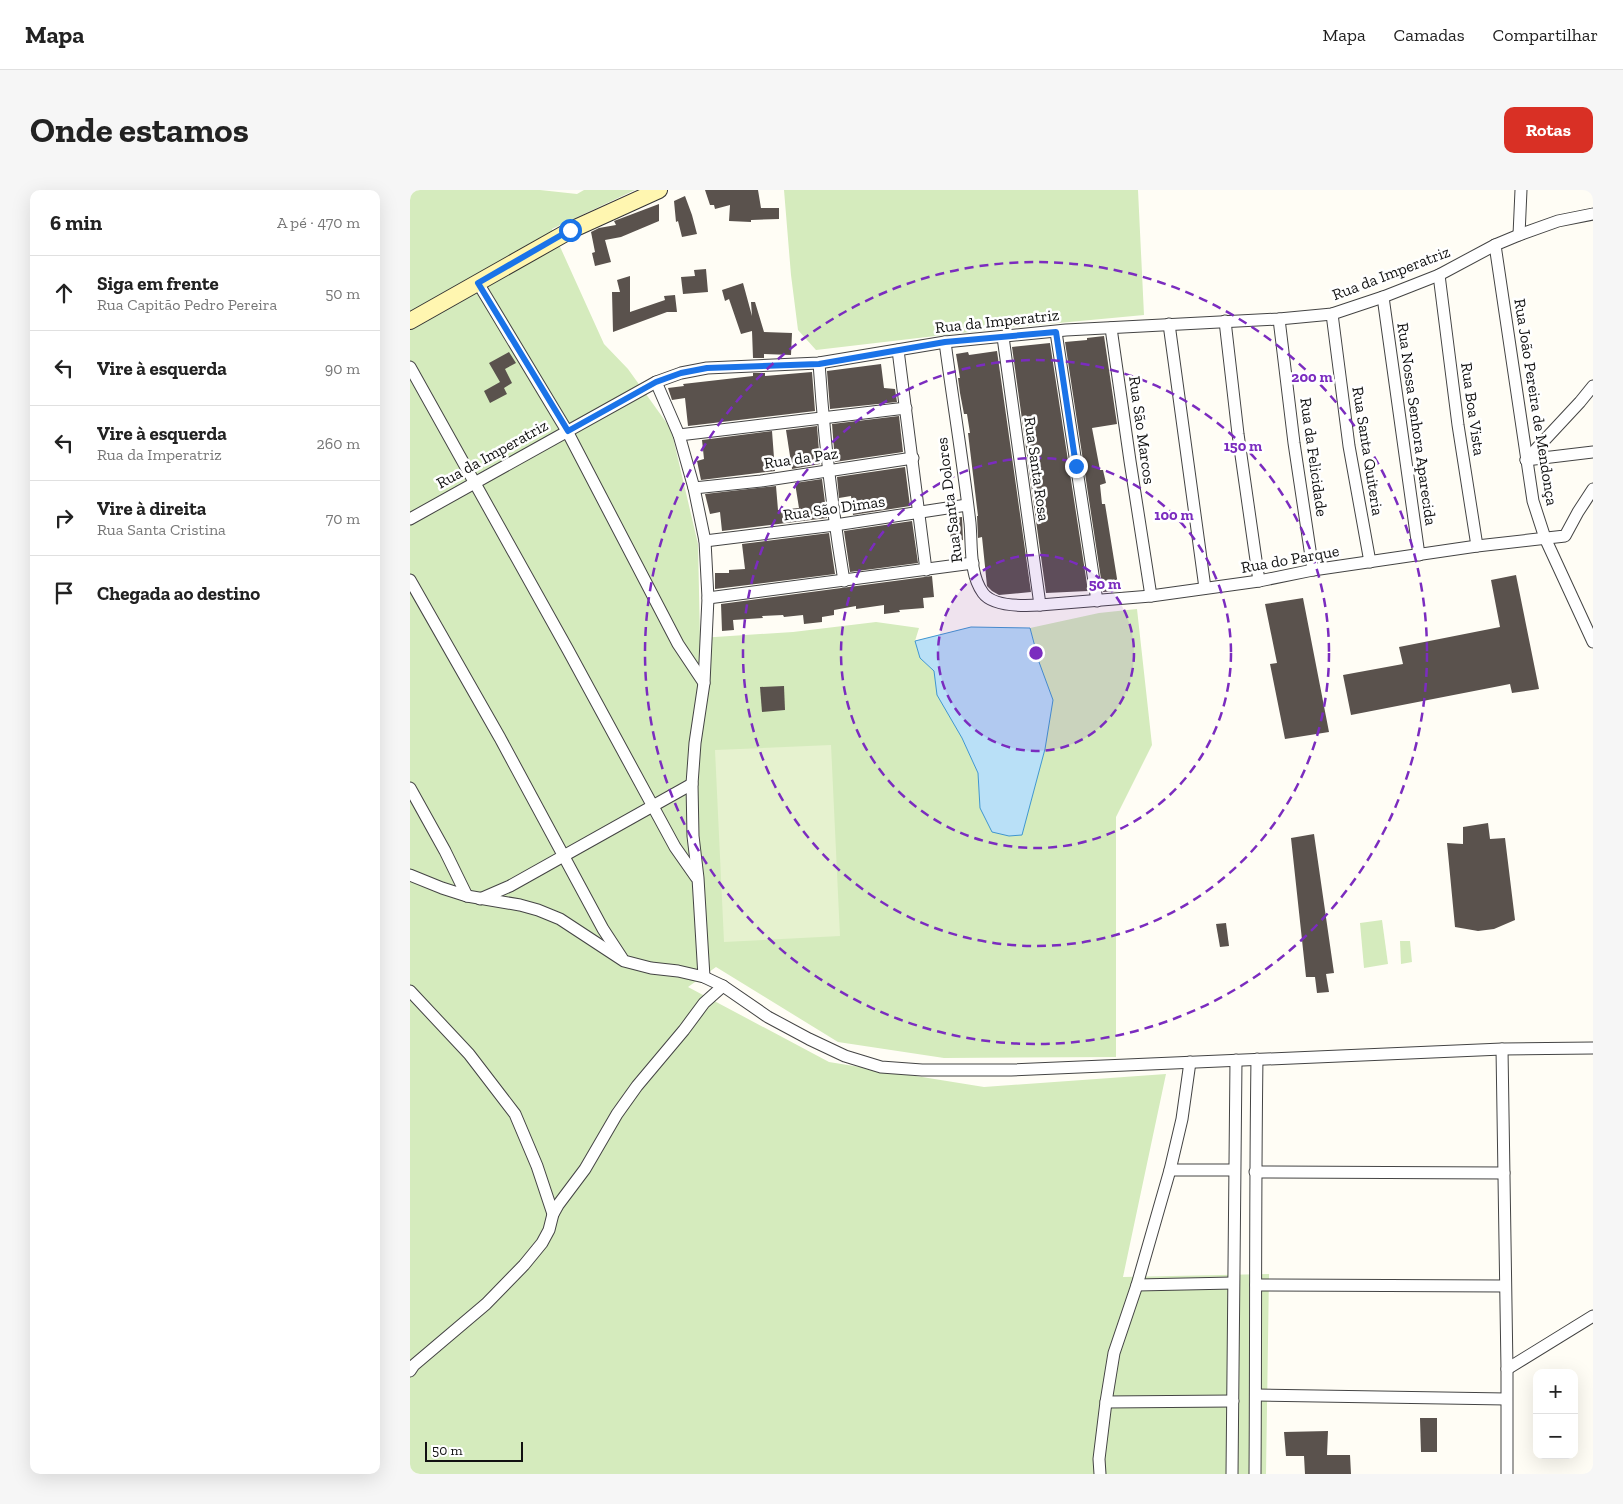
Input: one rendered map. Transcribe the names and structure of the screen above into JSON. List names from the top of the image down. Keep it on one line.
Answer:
{"streets":{"street":["Rua da Imperatriz","Rua João Pereira de Mendonça","Rua Boa Vista","Rua Nossa Senhora Aparecida","Rua São Marcos","Rua Santa Quiteria","Rua da Felicidade","Rua da Paz","Rua Santa Rosa","Rua Santa Dolores","Rua São Dimas","Rua do Parque"]},"crossings":[["Rua da Imperatriz","Rua João Pereira de Mendonça"],["Rua da Imperatriz","Rua Boa Vista"],["Rua da Imperatriz","Rua Nossa Senhora Aparecida"],["Rua da Imperatriz","Rua São Marcos"],["Rua da Imperatriz","Rua Santa Quiteria"],["Rua da Imperatriz","Rua da Felicidade"],["Rua da Imperatriz","Rua Santa Rosa"],["Rua da Imperatriz","Rua Santa Dolores"],["Rua João Pereira de Mendonça","Rua do Parque"],["Rua Boa Vista","Rua do Parque"],["Rua Nossa Senhora Aparecida","Rua do Parque"],["Rua São Marcos","Rua do Parque"],["Rua Santa Quiteria","Rua do Parque"],["Rua da Felicidade","Rua do Parque"],["Rua Santa Rosa","Rua Santa Dolores"],["Rua Santa Rosa","Rua do Parque"],["Rua Santa Dolores","Rua São Dimas"],["Rua Santa Dolores","Rua do Parque"]],"scale_bar":"50 m","page":{"header":"Mapa","nav":["Mapa","Camadas","Compartilhar"],"buttons":"Rotas","title":"Onde estamos","heading":["6 min","A pé · 470 m"],"list":[["Siga em frente","Rua Capitão Pedro Pereira","50 m"],["Vire à esquerda","90 m"],["Vire à esquerda","Rua da Imperatriz","260 m"],["Vire à direita","Rua Santa Cristina","70 m"],"Chegada ao destino"],"map_buttons":["+","−"],"scale":"50 m"},"rings":["200 m","150 m","100 m","50 m"]}
